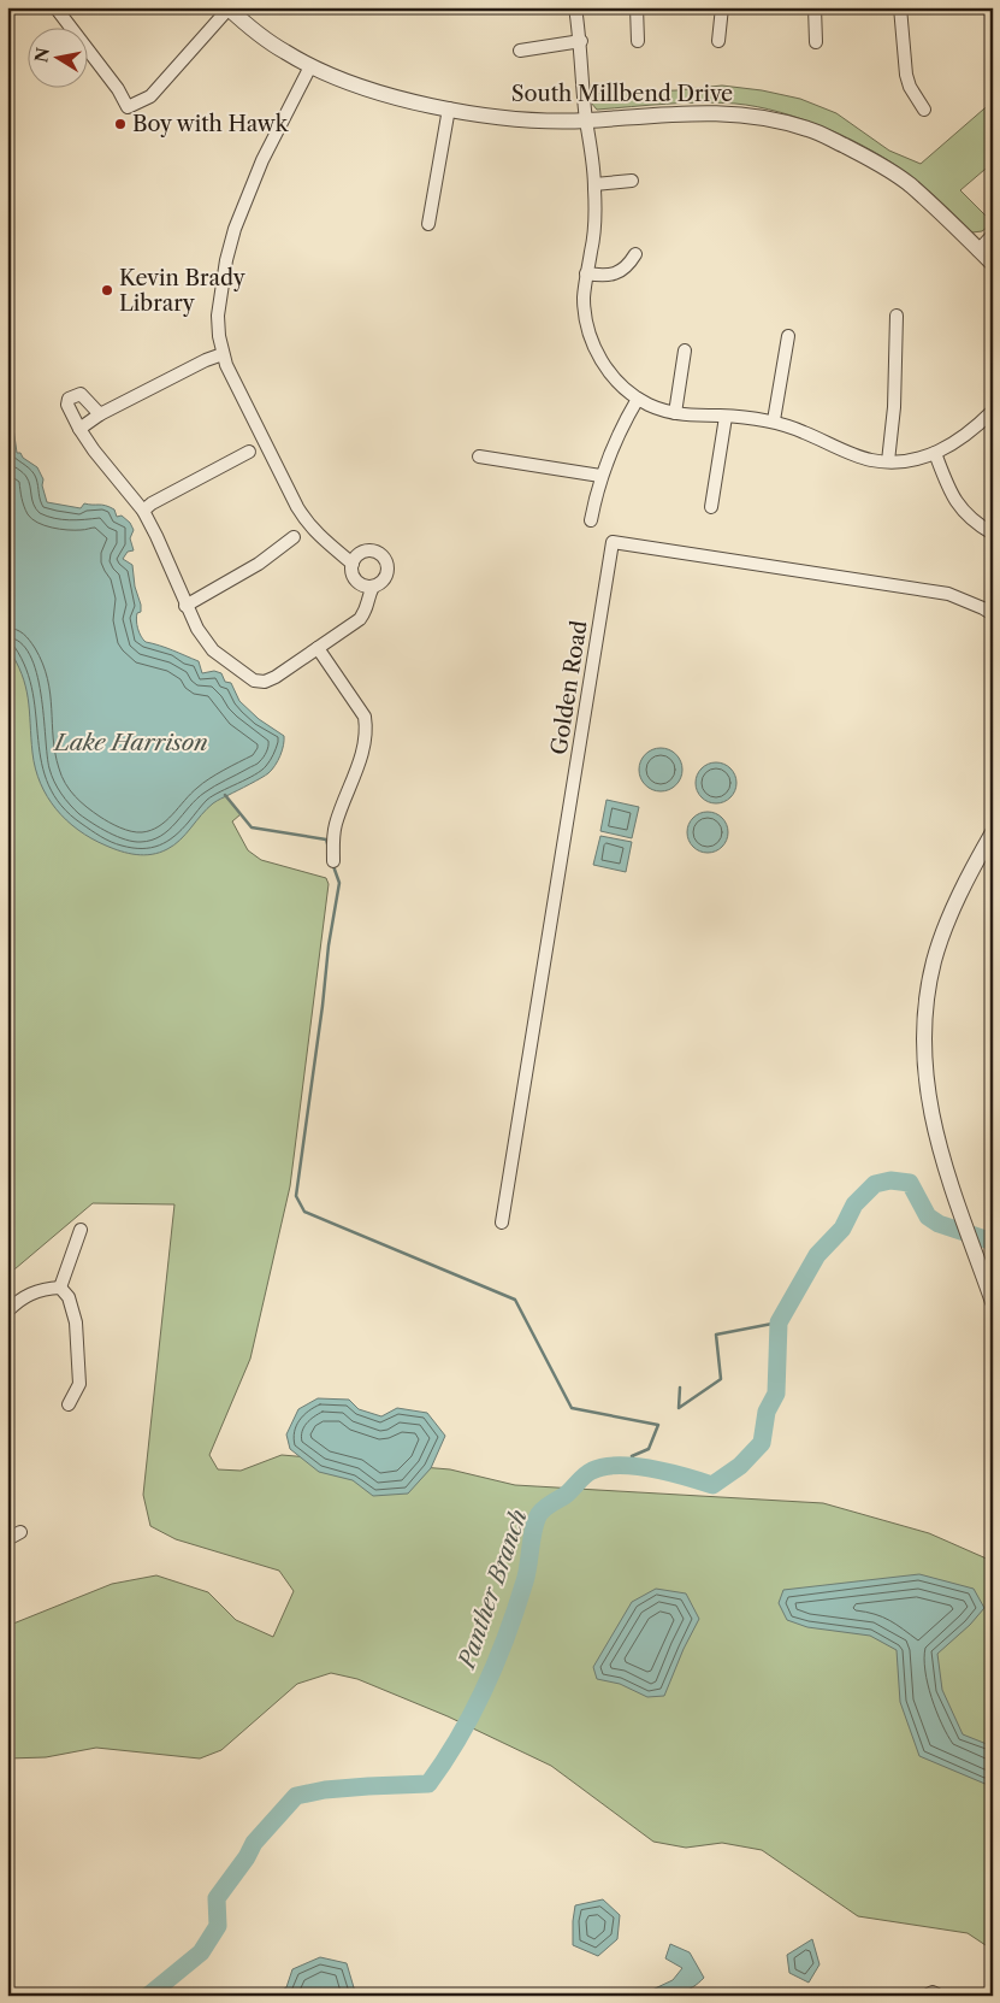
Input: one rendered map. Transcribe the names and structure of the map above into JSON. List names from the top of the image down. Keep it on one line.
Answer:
{"streets":{"street":["South Millbend Drive","Golden Road"]},"water":["Lake Harrison","Panther Branch"],"places":["Boy with Hawk","Kevin Brady Library"],"north":"left"}
